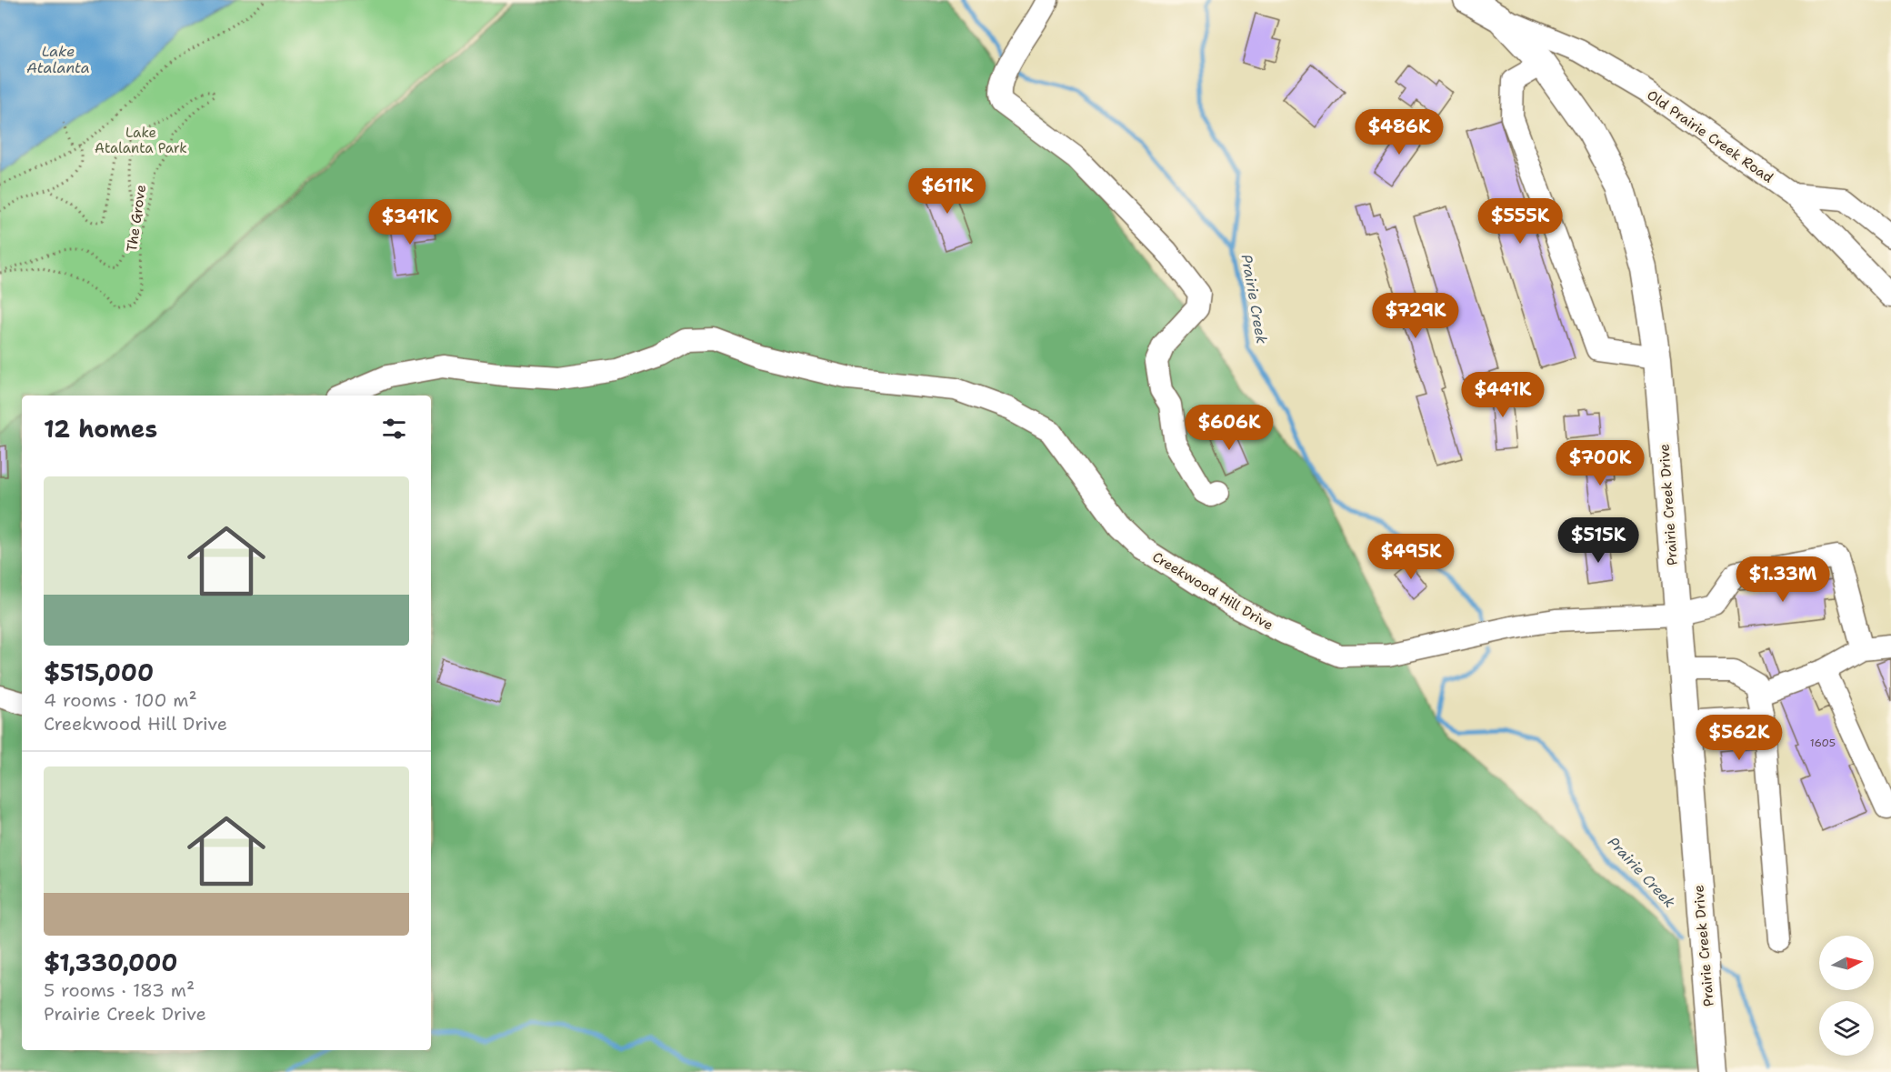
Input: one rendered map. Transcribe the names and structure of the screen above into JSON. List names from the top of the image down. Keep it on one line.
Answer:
{"streets":{"main road":["Prairie Creek Drive"],"street":["Old Prairie Creek Road","Creekwood Hill Drive"],"path":["The Grove"]},"crossings":[["Old Prairie Creek Road","Prairie Creek Drive"],["Prairie Creek Drive","Creekwood Hill Drive"]],"water":["Lake Atalanta","Prairie Creek"],"parks":["Lake Atalanta Park"],"house_numbers":["1605"],"north":"right","page":{"price":["$486K","$611K","$555K","$341K","$729K","$441K","$606K","$700K","$515K","$495K","$1.33M","$562K"],"heading":"12 homes","list":[{"name":"$515,000","note":"4 rooms · 100 m² · Creekwood Hill Drive"},{"name":"$1,330,000","note":"5 rooms · 183 m² · Prairie Creek Drive"}]}}
